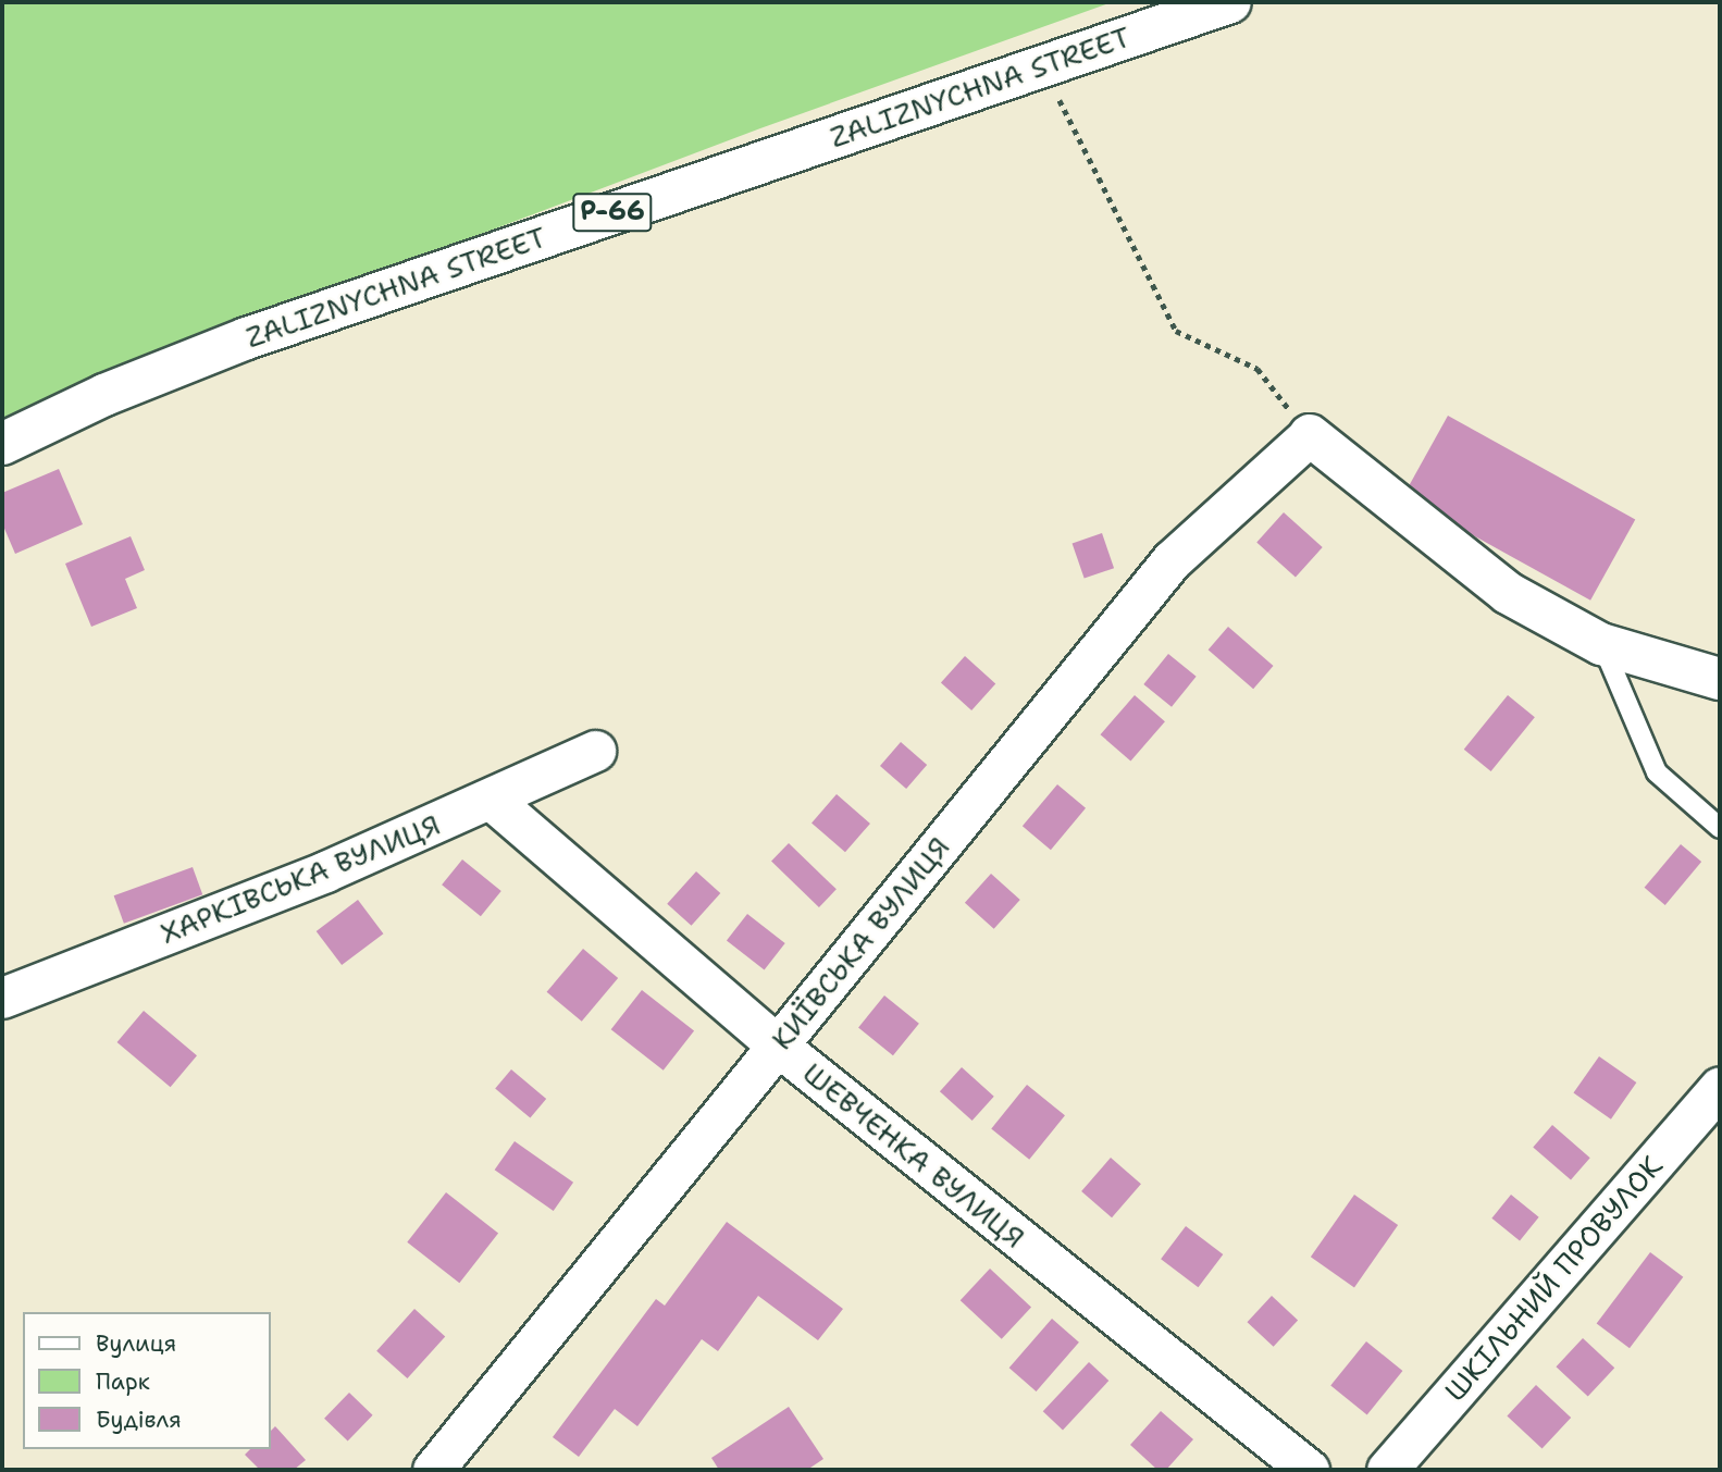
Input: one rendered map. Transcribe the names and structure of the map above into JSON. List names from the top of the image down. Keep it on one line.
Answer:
{"streets":{"main road":["ZALIZNYCHNA STREET","Р-66"],"street":["ХАРКІВСЬКА ВУЛИЦЯ","КИЇВСЬКА ВУЛИЦЯ","ШЕВЧЕНКА ВУЛИЦЯ","ШКІЛЬНИЙ ПРОВУЛОК"]},"crossings":[["ХАРКІВСЬКА ВУЛИЦЯ","ШЕВЧЕНКА ВУЛИЦЯ"],["КИЇВСЬКА ВУЛИЦЯ","ШЕВЧЕНКА ВУЛИЦЯ"]],"legend":["Вулиця","Парк","Будівля"]}
